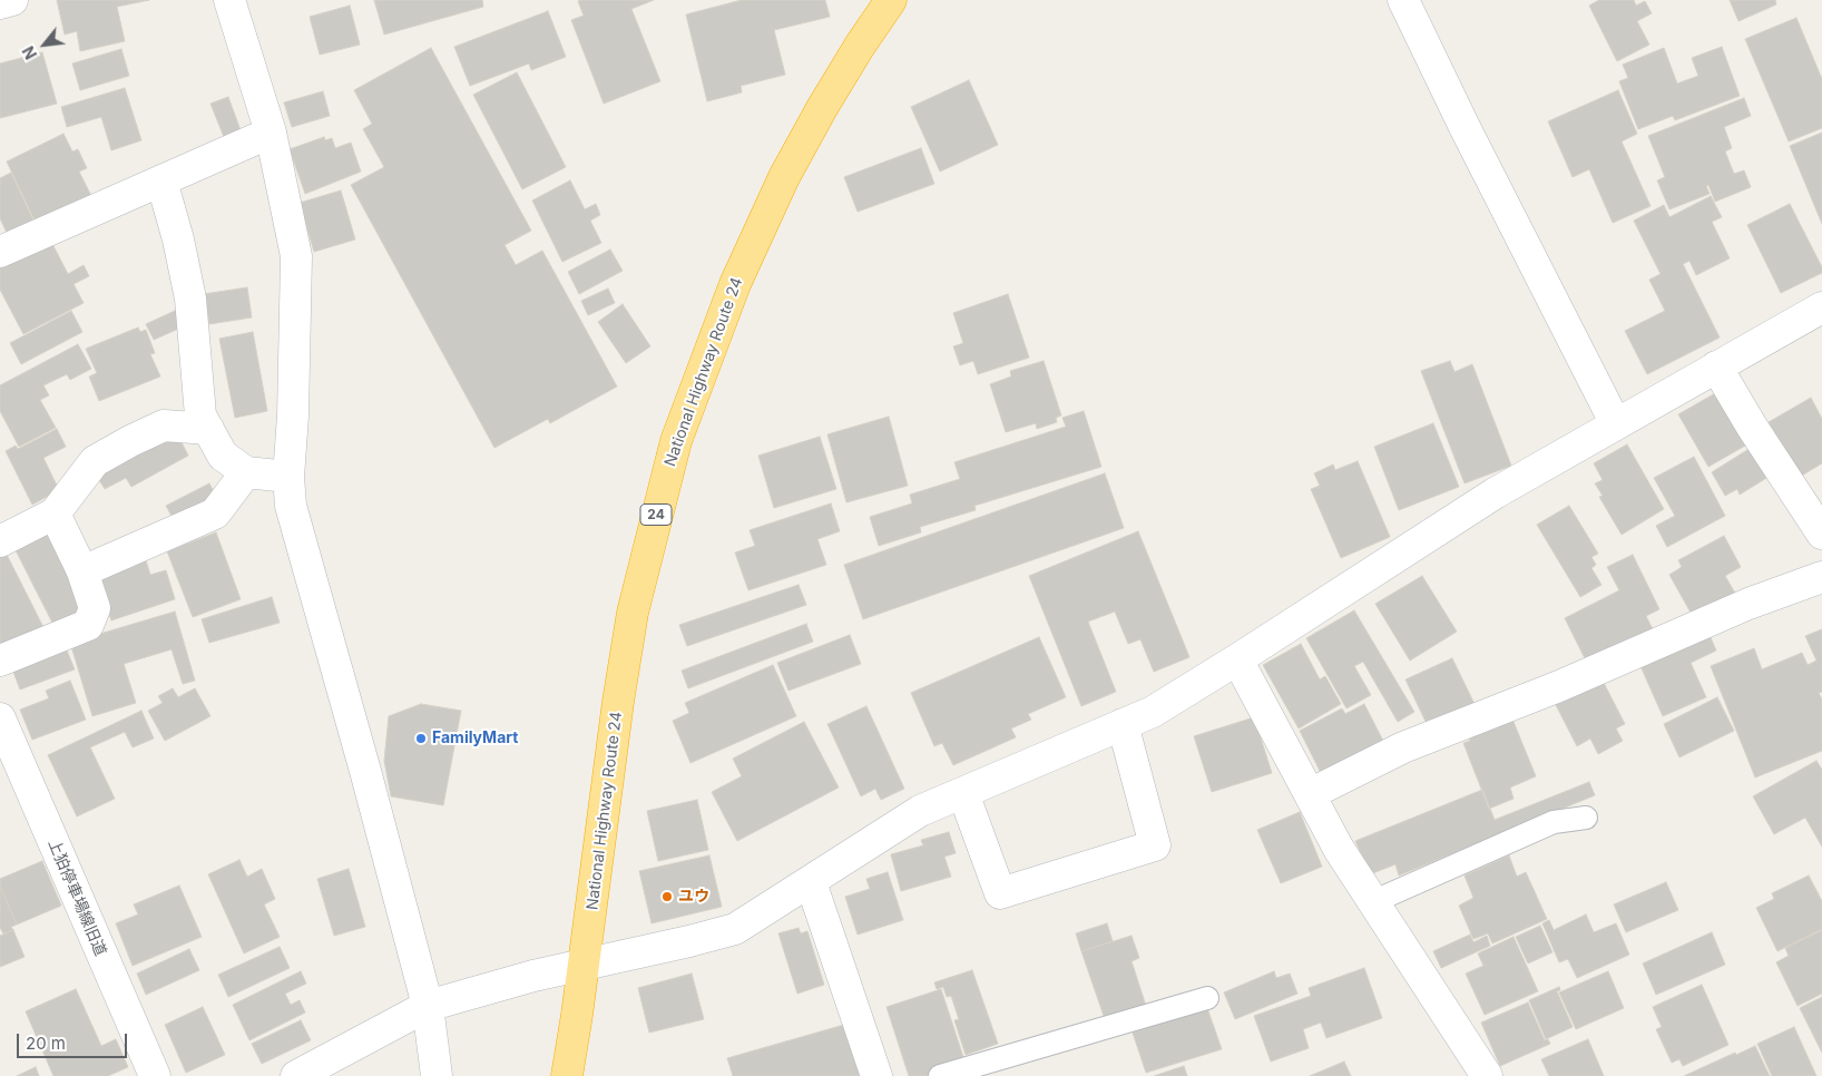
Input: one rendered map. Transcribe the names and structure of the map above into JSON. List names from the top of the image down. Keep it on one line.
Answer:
{"streets":{"highway":["National Highway Route 24","24"],"street":["上狛停車場線旧道"]},"places":["FamilyMart","ユウ"],"scale_bar":"20 m","north":"bottom left"}
